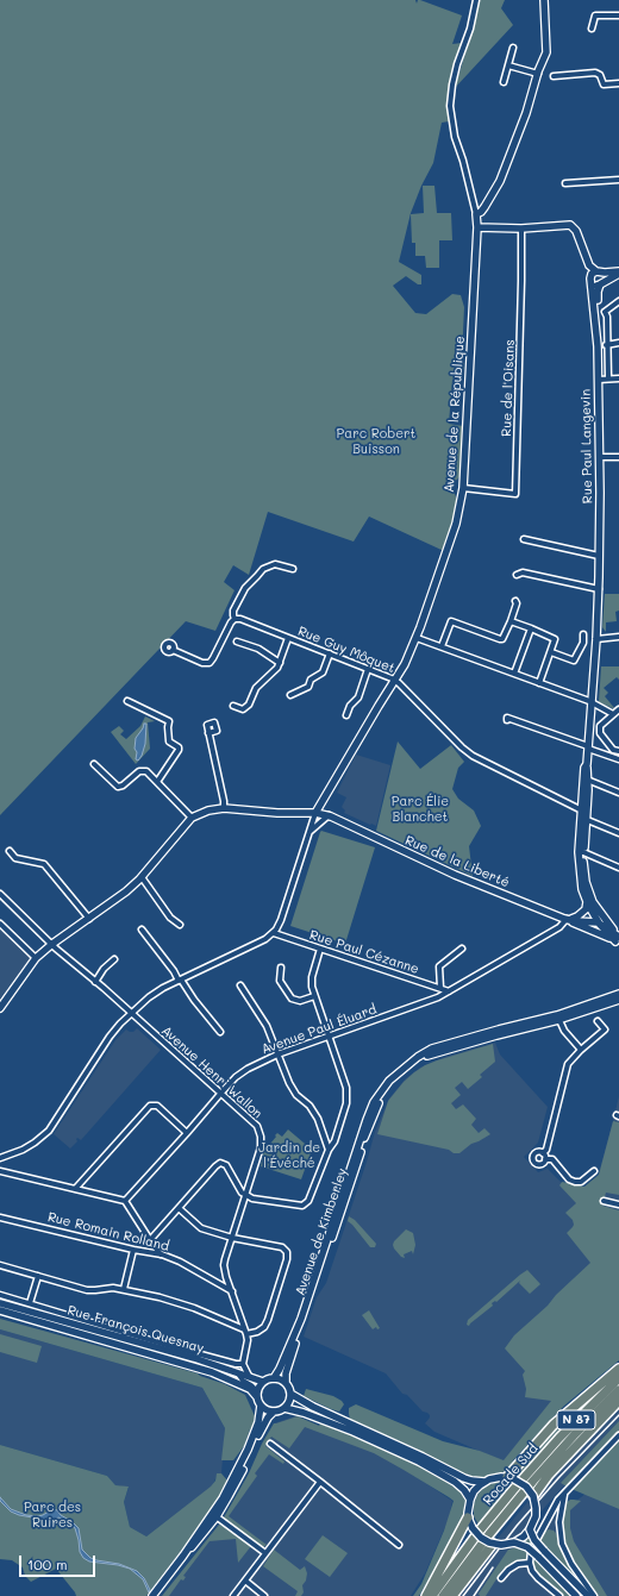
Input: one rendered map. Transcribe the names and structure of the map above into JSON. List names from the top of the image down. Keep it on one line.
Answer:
{"streets":{"highway":["N 87","Rocade Sud"],"street":["Rue de l'Oisans","Avenue de la République","Rue Paul Langevin","Rue Guy Môquet","Rue de la Liberté","Rue Paul Cézanne","Avenue Paul Éluard","Avenue Henri Wallon","Rue Romain Rolland","Avenue de Kimberley","Rue François Quesnay"]},"crossings":[["Rue de l'Oisans","Avenue de la République"],["Rue de l'Oisans","Rue Paul Langevin"],["Avenue de la République","Rue Guy Môquet"],["Avenue de la République","Rue de la Liberté"],["Rue Paul Langevin","Rue Guy Môquet"],["Rue Paul Langevin","Rue de la Liberté"],["Rue de la Liberté","Avenue Paul Éluard"],["Rue Paul Cézanne","Avenue Paul Éluard"],["Avenue Paul Éluard","Avenue Henri Wallon"],["Avenue Henri Wallon","Rue Romain Rolland"],["Avenue Henri Wallon","Rue François Quesnay"],["Avenue de Kimberley","Rue François Quesnay"]],"parks":["Parc Robert Buisson","Parc Élie Blanchet","Jardin de l'Évéché","Parc des Ruires"],"scale_bar":"100 m"}
